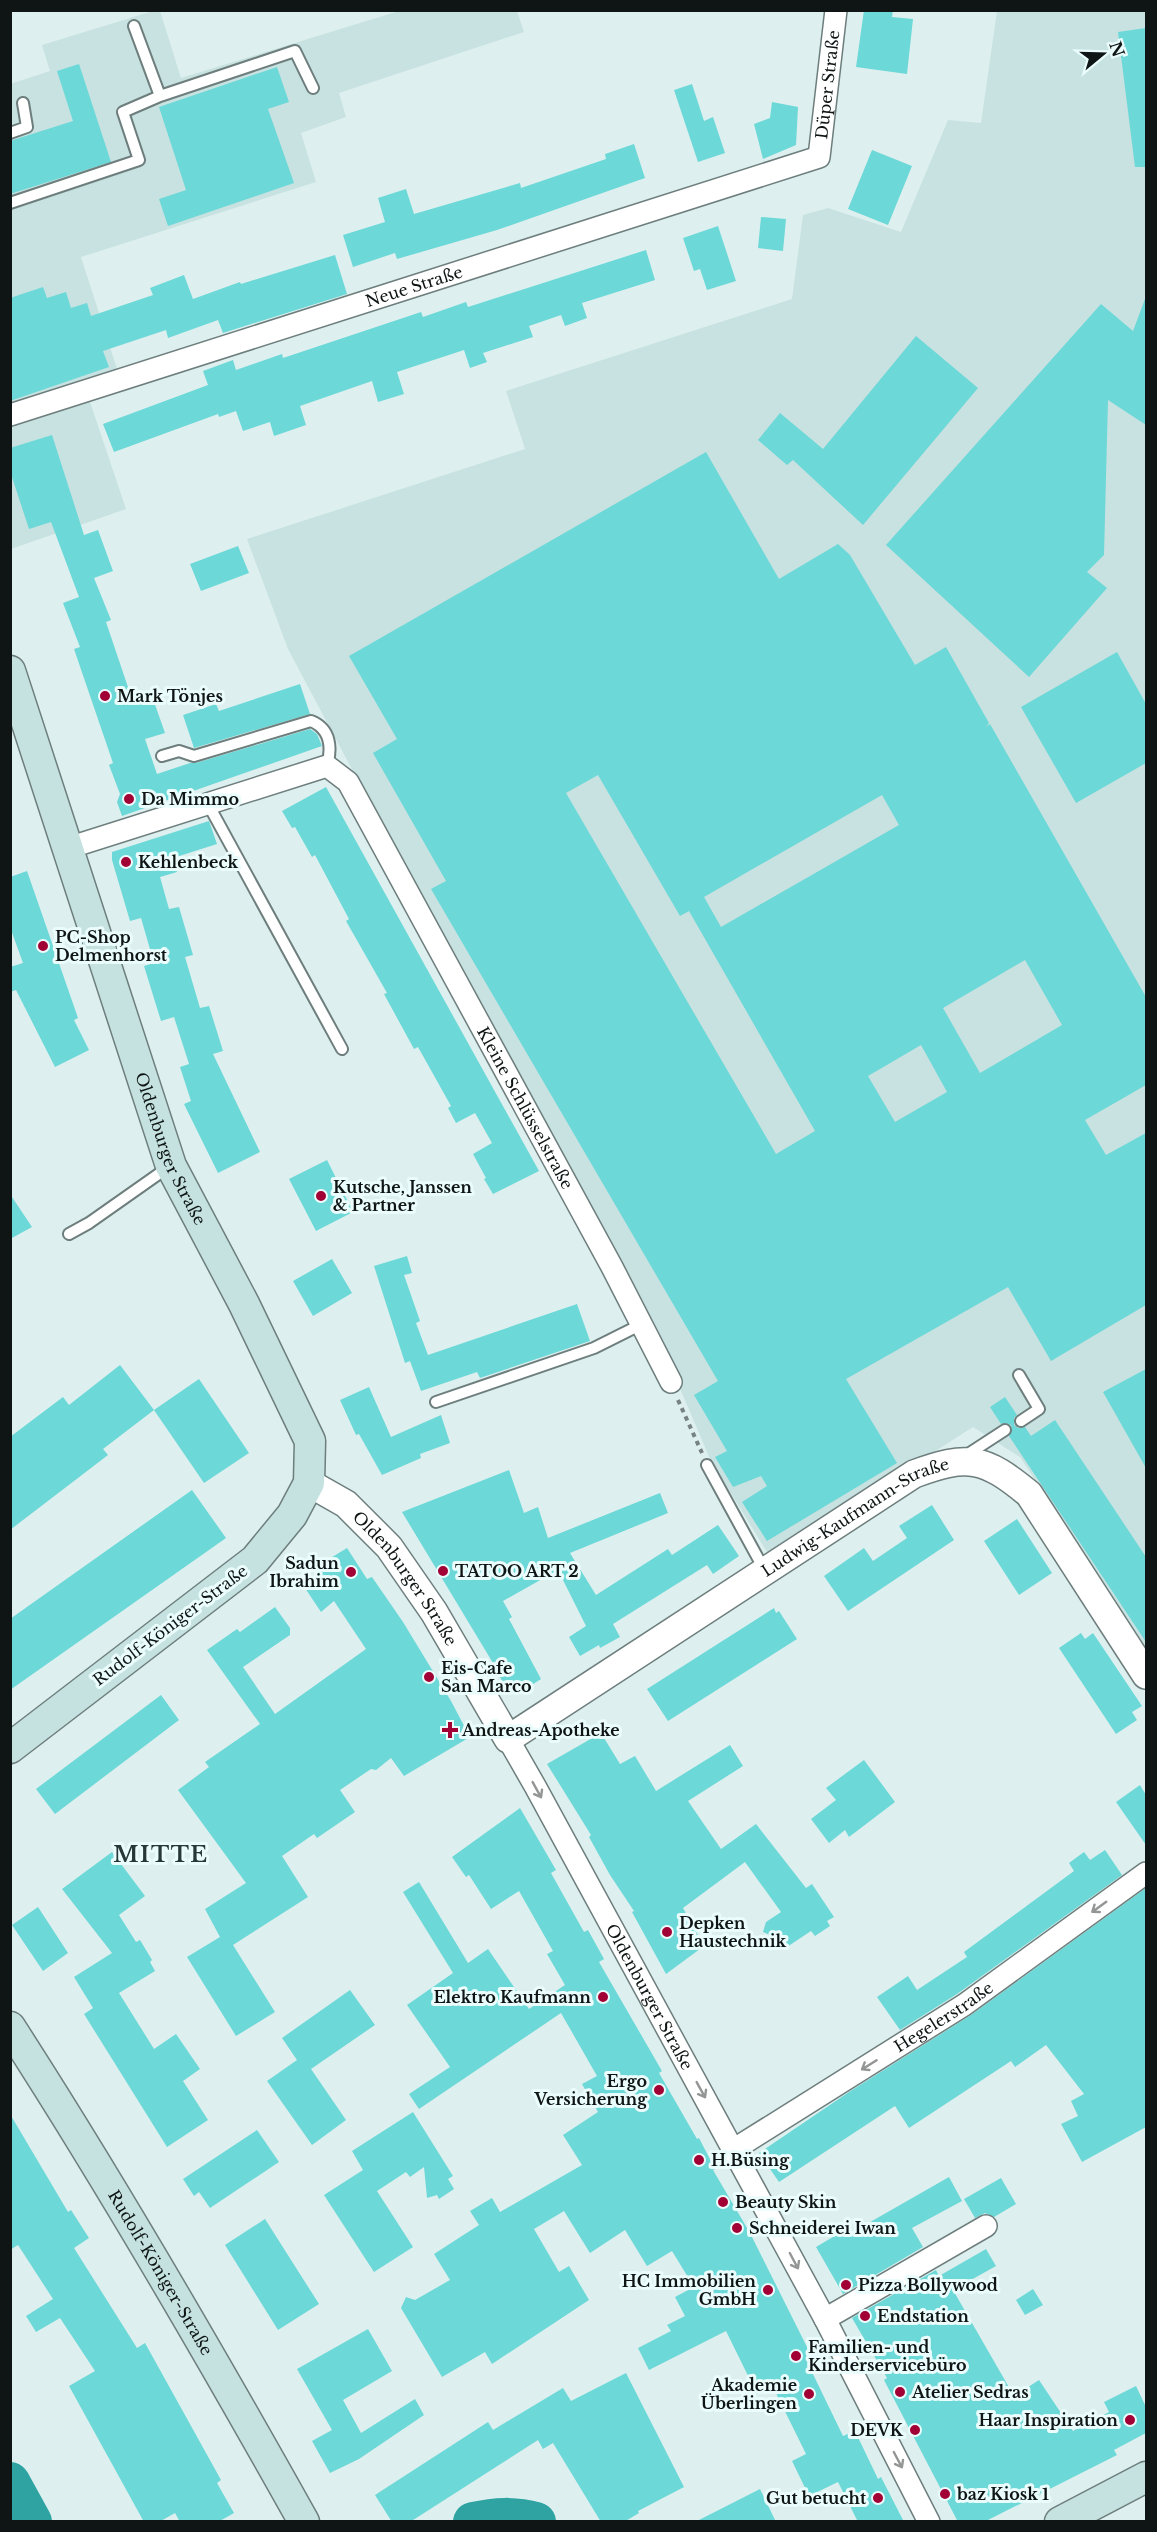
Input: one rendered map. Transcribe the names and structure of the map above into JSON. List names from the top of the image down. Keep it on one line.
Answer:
{"streets":{"main road":["Oldenburger Straße","Rudolf-Königer-Straße"],"street":["Düper Straße","Neue Straße","Kleine Schlüsselstraße","Ludwig-Kaufmann-Straße","Hegelerstraße"]},"crossings":[["Düper Straße","Neue Straße"],["Oldenburger Straße","Ludwig-Kaufmann-Straße"],["Oldenburger Straße","Rudolf-Königer-Straße"],["Oldenburger Straße","Hegelerstraße"]],"one_way":["Oldenburger Straße","Hegelerstraße"],"districts":["MITTE"],"places":{"other":["Mark Tönjes","Da Mimmo","Kehlenbeck","PC-Shop Delmenhorst","Kutsche, Janssen & Partner","TATOO ART 2","Sadun Ibrahim","Eis-Cafe San Marco","Depken Haustechnik","Elektro Kaufmann","Ergo Versicherung","H.Büsing","Beauty Skin","Schneiderei Iwan","Pizza Bollywood","HC Immobilien GmbH","Endstation","Familien- und Kinderservicebüro","Atelier Sedras","Akademie Überlingen","Haar Inspiration","DEVK","baz Kiosk 1","Gut betucht"],"health":["Andreas-Apotheke"]},"north":"right"}
